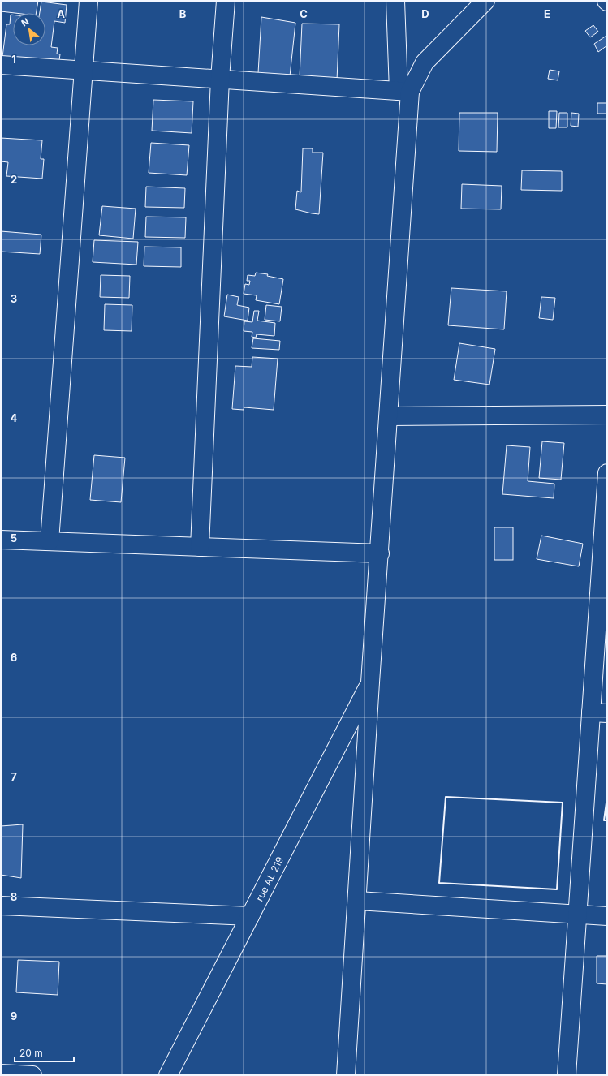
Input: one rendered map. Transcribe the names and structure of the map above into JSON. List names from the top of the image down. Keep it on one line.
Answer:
{"streets":{"street":["rue AL 219"]},"scale_bar":"20 m","north":"top left","grid":{"columns":["A","B","C","D","E"],"rows":["1","2","3","4","5","6","7","8","9"]}}
